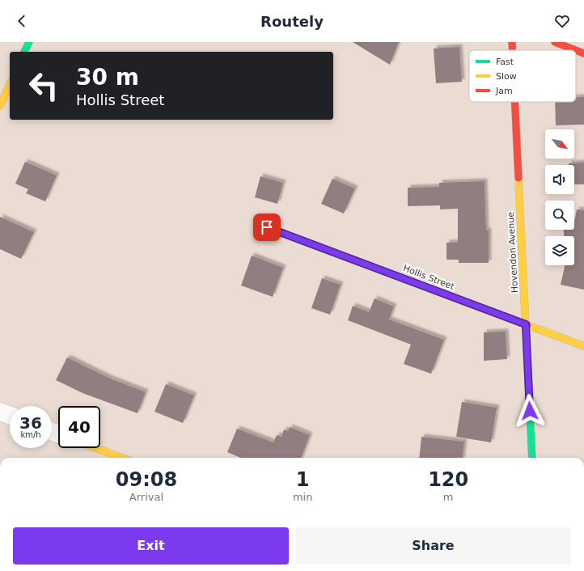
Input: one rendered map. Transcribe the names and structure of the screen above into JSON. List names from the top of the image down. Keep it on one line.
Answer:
{"streets":{"street":["Hovendon Avenue","Hollis Street"]},"crossings":[["Hovendon Avenue","Hollis Street"]],"legend":["Fast","Slow","Jam"],"north":"bottom right","page":{"header":"Routely","turn":["30 m","Hollis Street"],"speed":"36 km/h","limit":"40","eta":["09:08","Arrival","1","min","120","m"],"buttons":["Exit","Share"]}}
